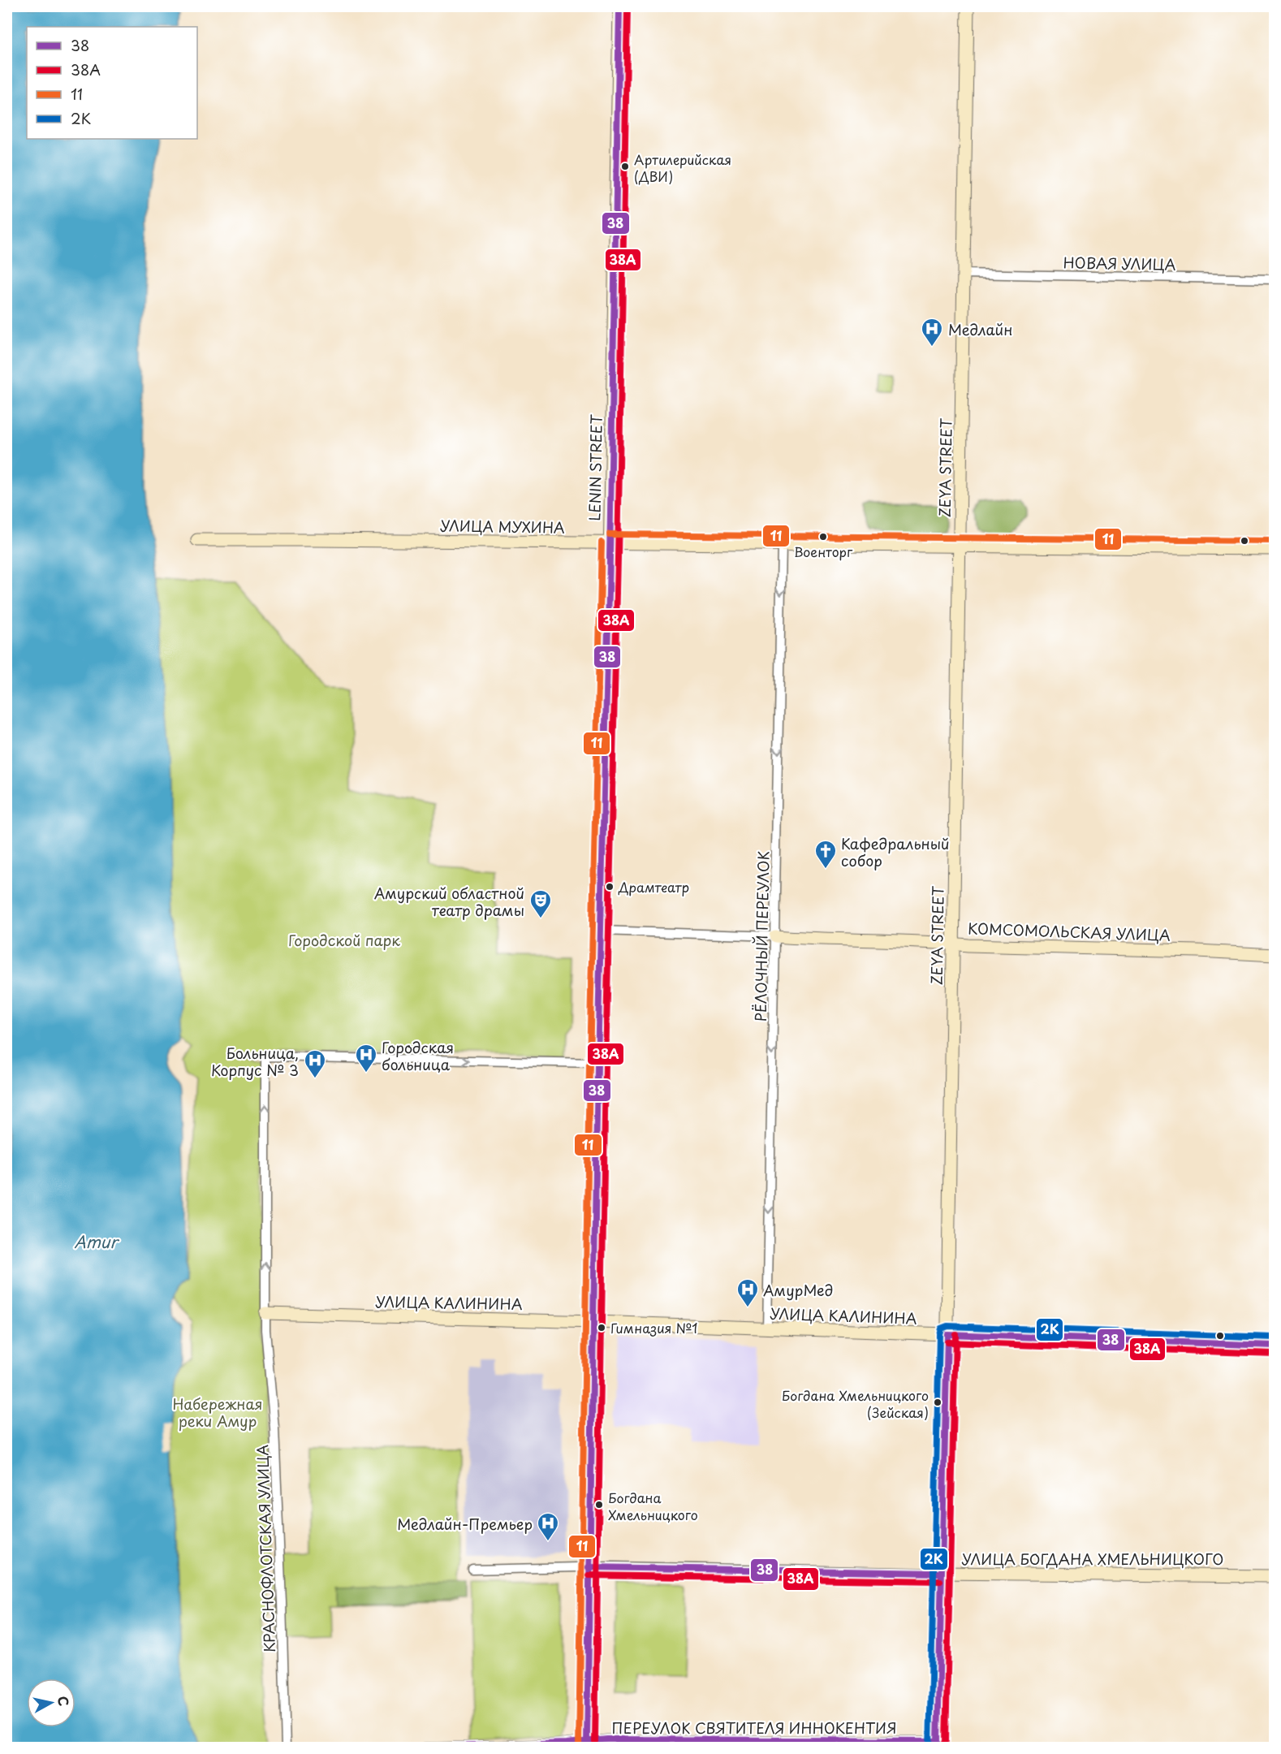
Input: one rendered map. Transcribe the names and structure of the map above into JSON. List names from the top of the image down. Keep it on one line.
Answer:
{"streets":{"main road":["LENIN STREET","ZEYA STREET","УЛИЦА МУХИНА","КОМСОМОЛЬСКАЯ УЛИЦА","УЛИЦА КАЛИНИНА","УЛИЦА БОГДАНА ХМЕЛЬНИЦКОГО"],"street":["НОВАЯ УЛИЦА","РЁЛОЧНЫЙ ПЕРЕУЛОК","КРАСНОФЛОТСКАЯ УЛИЦА","ПЕРЕУЛОК СВЯТИТЕЛЯ ИННОКЕНТИЯ"]},"crossings":[["НОВАЯ УЛИЦА","ZEYA STREET"],["LENIN STREET","УЛИЦА МУХИНА"],["LENIN STREET","КОМСОМОЛЬСКАЯ УЛИЦА"],["LENIN STREET","УЛИЦА КАЛИНИНА"],["LENIN STREET","КРАСНОФЛОТСКАЯ УЛИЦА"],["LENIN STREET","УЛИЦА БОГДАНА ХМЕЛЬНИЦКОГО"],["LENIN STREET","ПЕРЕУЛОК СВЯТИТЕЛЯ ИННОКЕНТИЯ"],["ZEYA STREET","УЛИЦА МУХИНА"],["ZEYA STREET","КОМСОМОЛЬСКАЯ УЛИЦА"],["ZEYA STREET","УЛИЦА КАЛИНИНА"],["ZEYA STREET","УЛИЦА БОГДАНА ХМЕЛЬНИЦКОГО"],["ZEYA STREET","ПЕРЕУЛОК СВЯТИТЕЛЯ ИННОКЕНТИЯ"],["УЛИЦА МУХИНА","РЁЛОЧНЫЙ ПЕРЕУЛОК"],["КОМСОМОЛЬСКАЯ УЛИЦА","РЁЛОЧНЫЙ ПЕРЕУЛОК"],["РЁЛОЧНЫЙ ПЕРЕУЛОК","УЛИЦА КАЛИНИНА"],["УЛИЦА КАЛИНИНА","КРАСНОФЛОТСКАЯ УЛИЦА"]],"one_way":["РЁЛОЧНЫЙ ПЕРЕУЛОК"],"water":["Amur"],"parks":["Городской парк","Набережная реки Амур"],"places":{"other":["Артилерийская (ДВИ)","Военторг","Драмтеатр","Гимназия №1","Богдана Хмельницкого (Зейская)","Богдана Хмельницкого"],"hospital":["Медлайн","Городская больница","Больница, Корпус № 3","АмурМед","Медлайн-Премьер"],"church":["Кафедральный собор"],"theatre":["Амурский областной театр драмы"]},"lines":["transit line 38","transit line 38А","transit line 11","transit line 2К"],"legend":["38","38А","11","2К"],"north":"right"}
